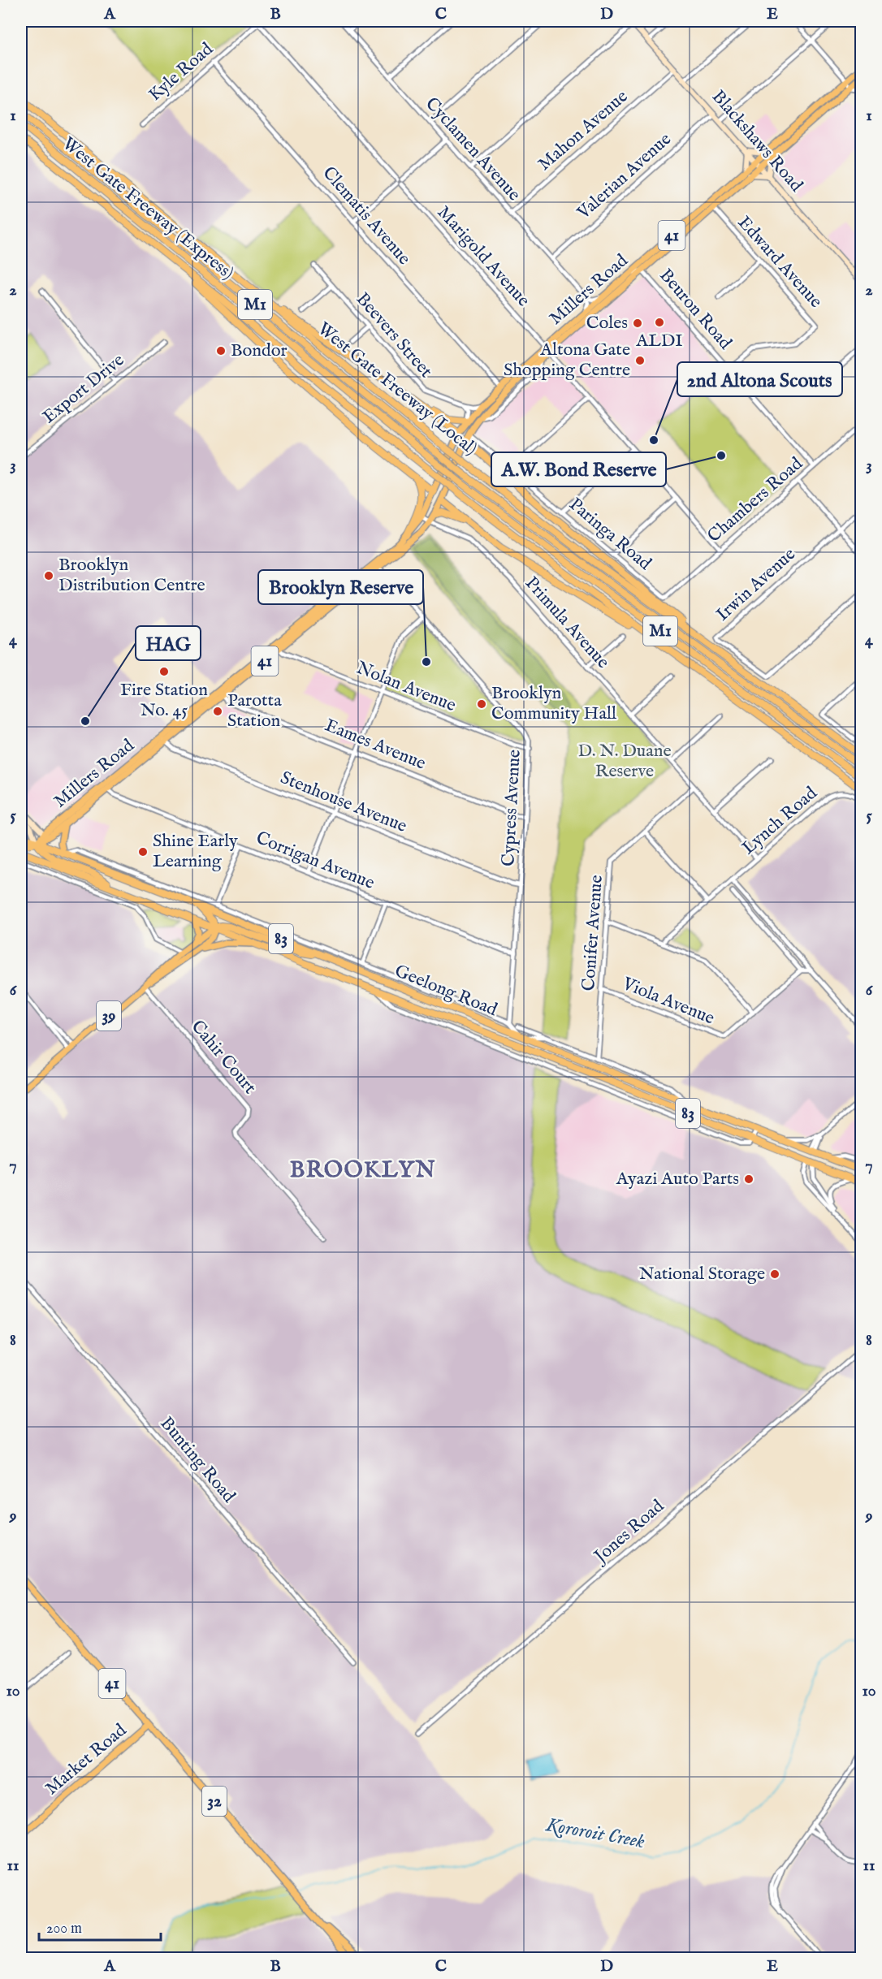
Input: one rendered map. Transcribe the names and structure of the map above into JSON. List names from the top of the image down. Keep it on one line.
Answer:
{"streets":{"highway":["West Gate Freeway (Express)","M1","West Gate Freeway (Local)","83","Geelong Road"],"main road":["Blackshaws Road","41","Millers Road","39","Market Road","32"],"street":["Kyle Road","Mahon Avenue","Cyclamen Avenue","Valerian Avenue","Clematis Avenue","Marigold Avenue","Edward Avenue","Beuron Road","Beevers Street","Export Drive","Chambers Road","Paringa Road","Irwin Avenue","Primula Avenue","Nolan Avenue","Eames Avenue","Stenhouse Avenue","Cypress Avenue","Lynch Road","Corrigan Avenue","Conifer Avenue","Viola Avenue","Cahir Court","Bunting Road","Jones Road"]},"crossings":[["Kyle Road","Clematis Avenue"],["Kyle Road","Marigold Avenue"],["Mahon Avenue","Blackshaws Road"],["Mahon Avenue","Cyclamen Avenue"],["Blackshaws Road","Valerian Avenue"],["Blackshaws Road","Millers Road"],["Cyclamen Avenue","Valerian Avenue"],["Clematis Avenue","Millers Road"],["41","Market Road"],["41","32"],["Marigold Avenue","Millers Road"],["Marigold Avenue","Chambers Road"],["Edward Avenue","Millers Road"],["Edward Avenue","Beuron Road"],["Millers Road","Beuron Road"],["Millers Road","Beevers Street"],["Millers Road","Paringa Road"],["Millers Road","Primula Avenue"],["Millers Road","Nolan Avenue"],["Millers Road","Eames Avenue"],["Millers Road","Stenhouse Avenue"],["Millers Road","Cypress Avenue"],["Millers Road","Corrigan Avenue"],["Millers Road","Geelong Road"],["Beuron Road","Chambers Road"],["Chambers Road","Paringa Road"],["Primula Avenue","Lynch Road"],["Primula Avenue","Conifer Avenue"],["Nolan Avenue","Cypress Avenue"],["Eames Avenue","Cypress Avenue"],["Stenhouse Avenue","Cypress Avenue"],["Cypress Avenue","Corrigan Avenue"],["Conifer Avenue","Viola Avenue"],["Geelong Road","39"],["39","Cahir Court"],["Market Road","32"]],"districts":["BROOKLYN"],"water":["Kororoit Creek"],"parks":["D. N. Duane Reserve"],"places":["ALDI","Coles","Bondor","Altona Gate Shopping Centre","2nd Altona Scouts","A.W. Bond Reserve","Brooklyn Distribution Centre","Brooklyn Reserve","Fire Station No. 45","Brooklyn Community Hall","Parotta Station","HAG","Shine Early Learning","Ayazi Auto Parts","National Storage"],"scale_bar":"200 m","grid":{"columns":["A","B","C","D","E"],"rows":["1","2","3","4","5","6","7","8","9","10","11"]}}
